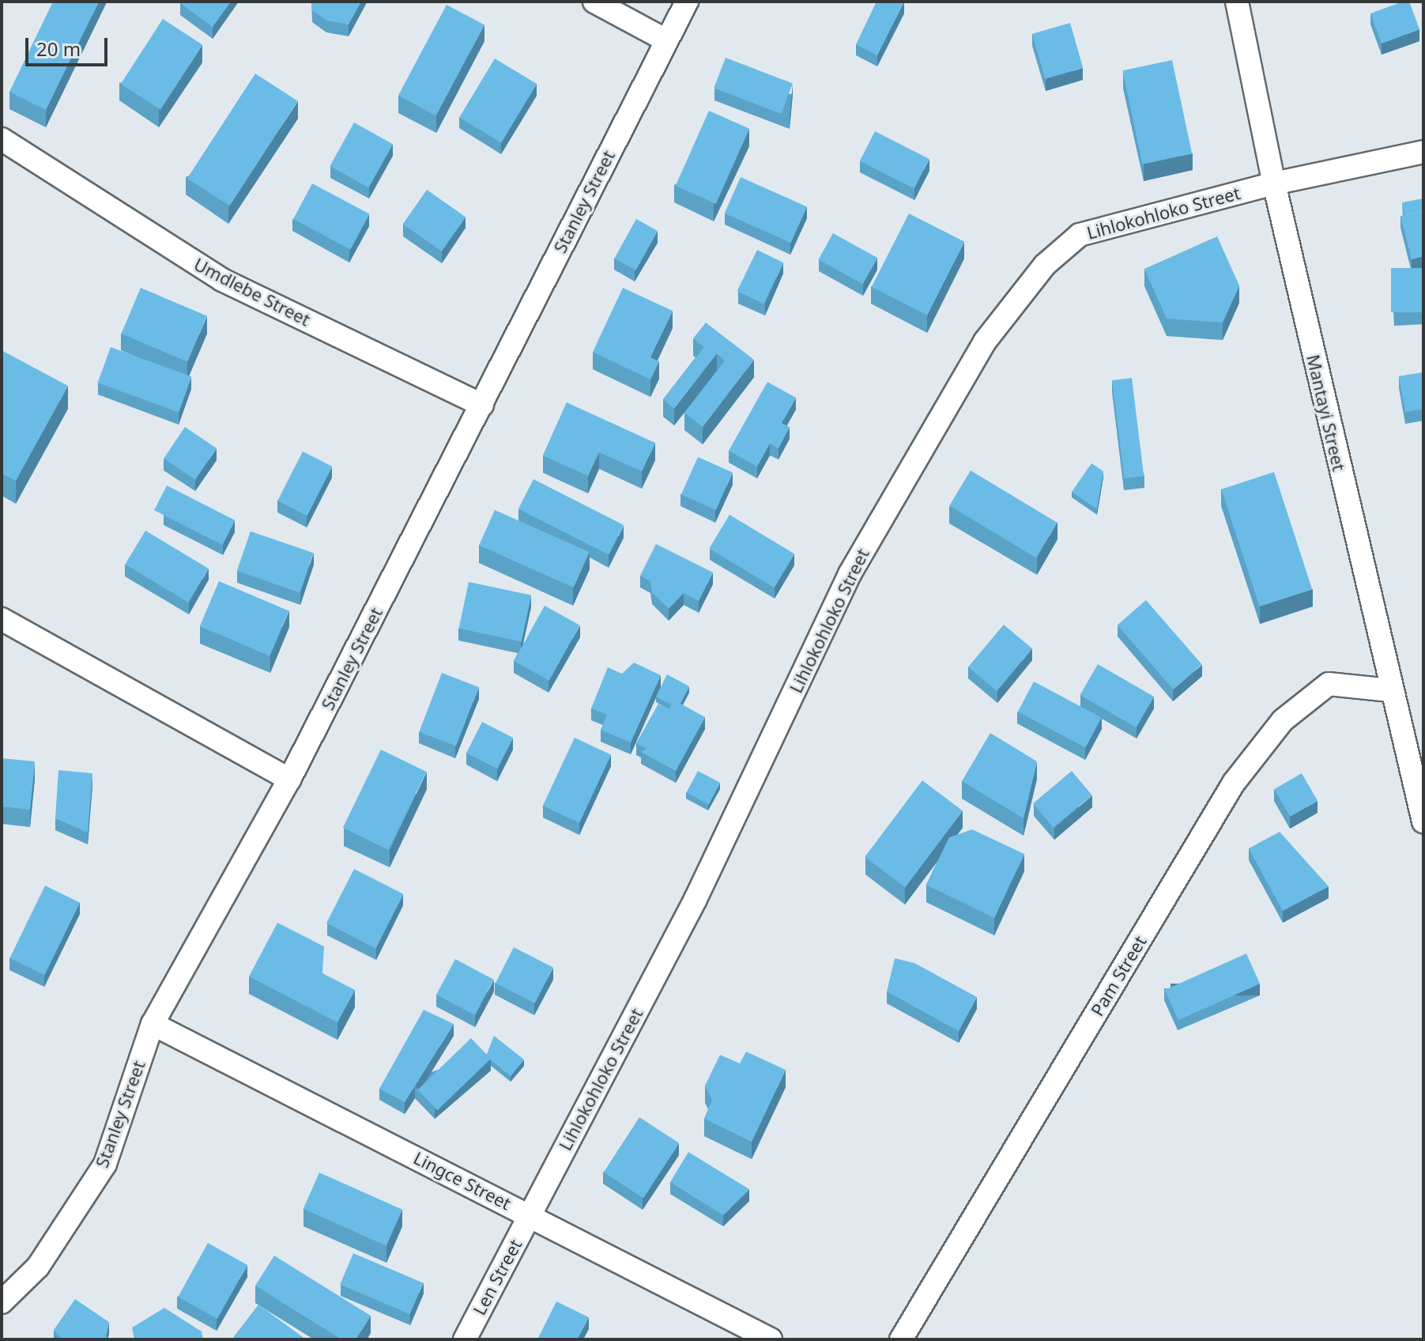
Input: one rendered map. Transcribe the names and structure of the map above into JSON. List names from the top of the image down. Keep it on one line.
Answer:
{"streets":{"street":["Stanley Street","Lihlokohloko Street","Umdlebe Street","Mantayi Street","Pam Street","Lingce Street","Len Street"]},"crossings":[["Stanley Street","Umdlebe Street"],["Stanley Street","Lingce Street"],["Lihlokohloko Street","Mantayi Street"],["Lihlokohloko Street","Lingce Street"],["Lihlokohloko Street","Len Street"],["Mantayi Street","Pam Street"],["Lingce Street","Len Street"]],"scale_bar":"20 m"}
